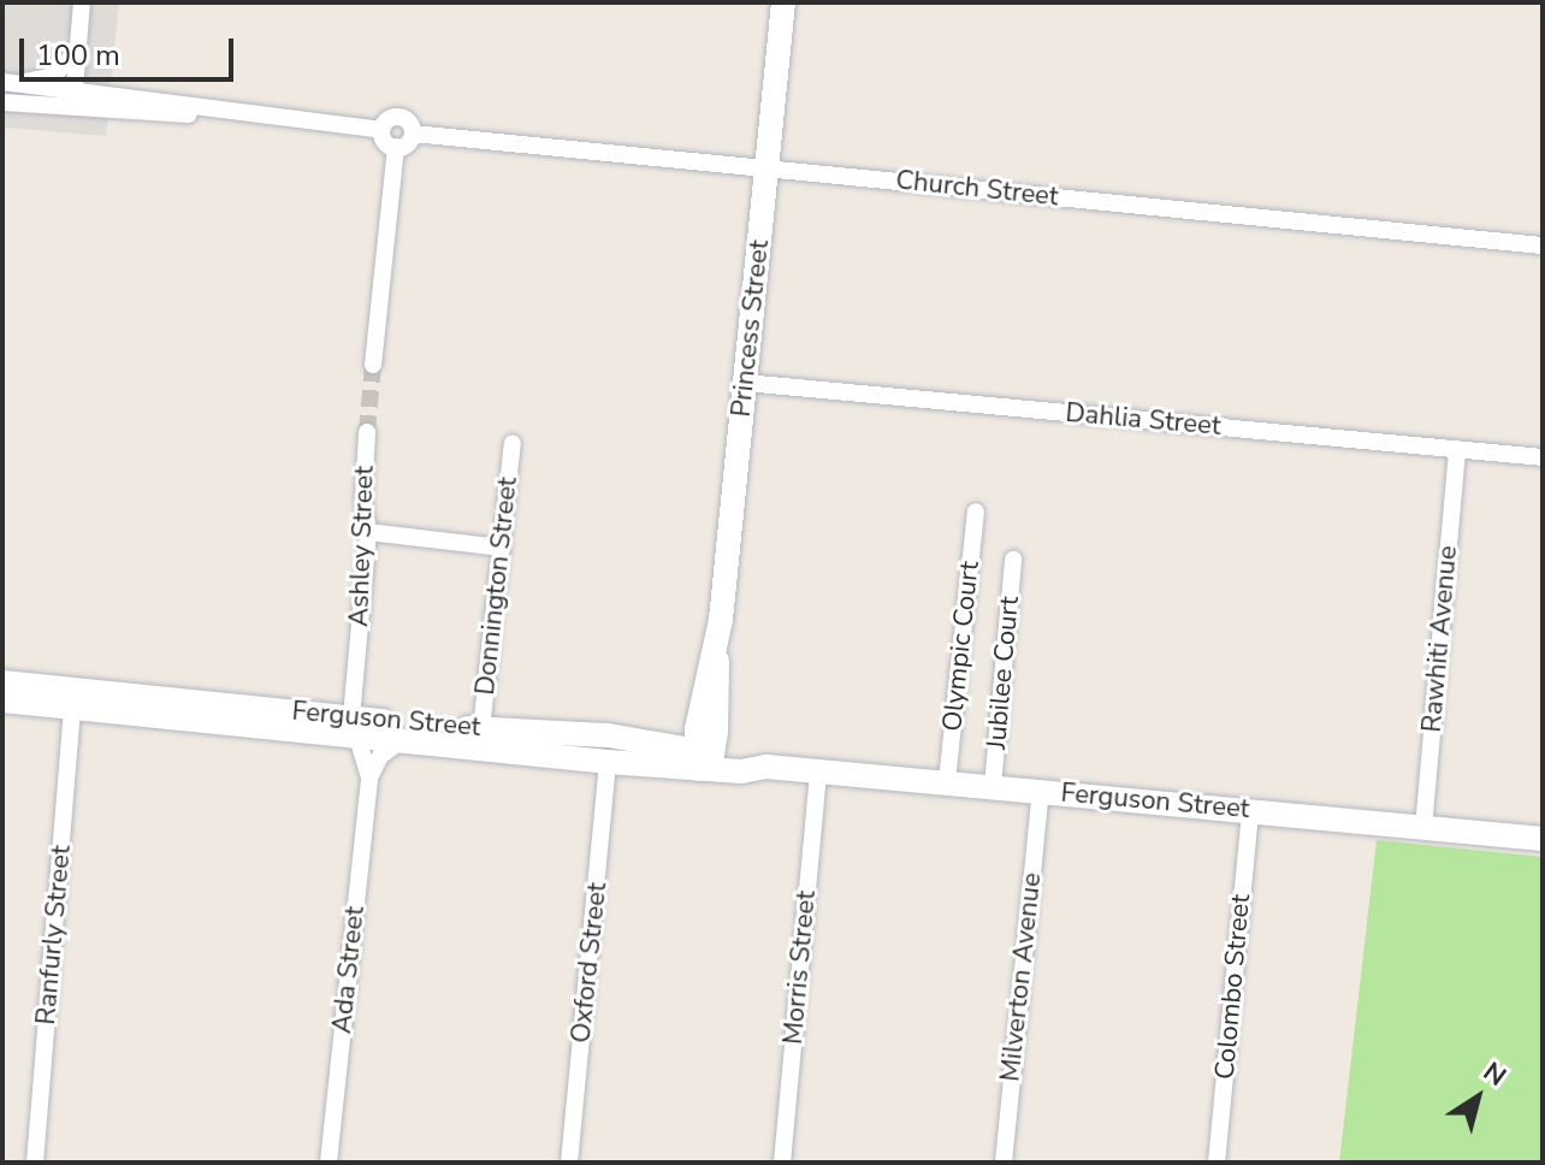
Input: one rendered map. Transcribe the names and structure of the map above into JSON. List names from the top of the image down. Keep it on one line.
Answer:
{"streets":{"main road":["Princess Street","Ferguson Street"],"street":["Church Street","Dahlia Street","Ashley Street","Donnington Street","Rawhiti Avenue","Olympic Court","Jubilee Court","Ranfurly Street","Oxford Street","Morris Street","Ada Street","Milverton Avenue","Colombo Street"]},"crossings":[["Church Street","Princess Street"],["Princess Street","Dahlia Street"],["Princess Street","Ferguson Street"],["Dahlia Street","Rawhiti Avenue"],["Ashley Street","Ferguson Street"],["Ashley Street","Ada Street"],["Donnington Street","Ferguson Street"],["Rawhiti Avenue","Ferguson Street"],["Olympic Court","Ferguson Street"],["Jubilee Court","Ferguson Street"],["Ferguson Street","Ranfurly Street"],["Ferguson Street","Oxford Street"],["Ferguson Street","Morris Street"],["Ferguson Street","Ada Street"],["Ferguson Street","Milverton Avenue"],["Ferguson Street","Colombo Street"]],"scale_bar":"100 m","north":"top right"}
